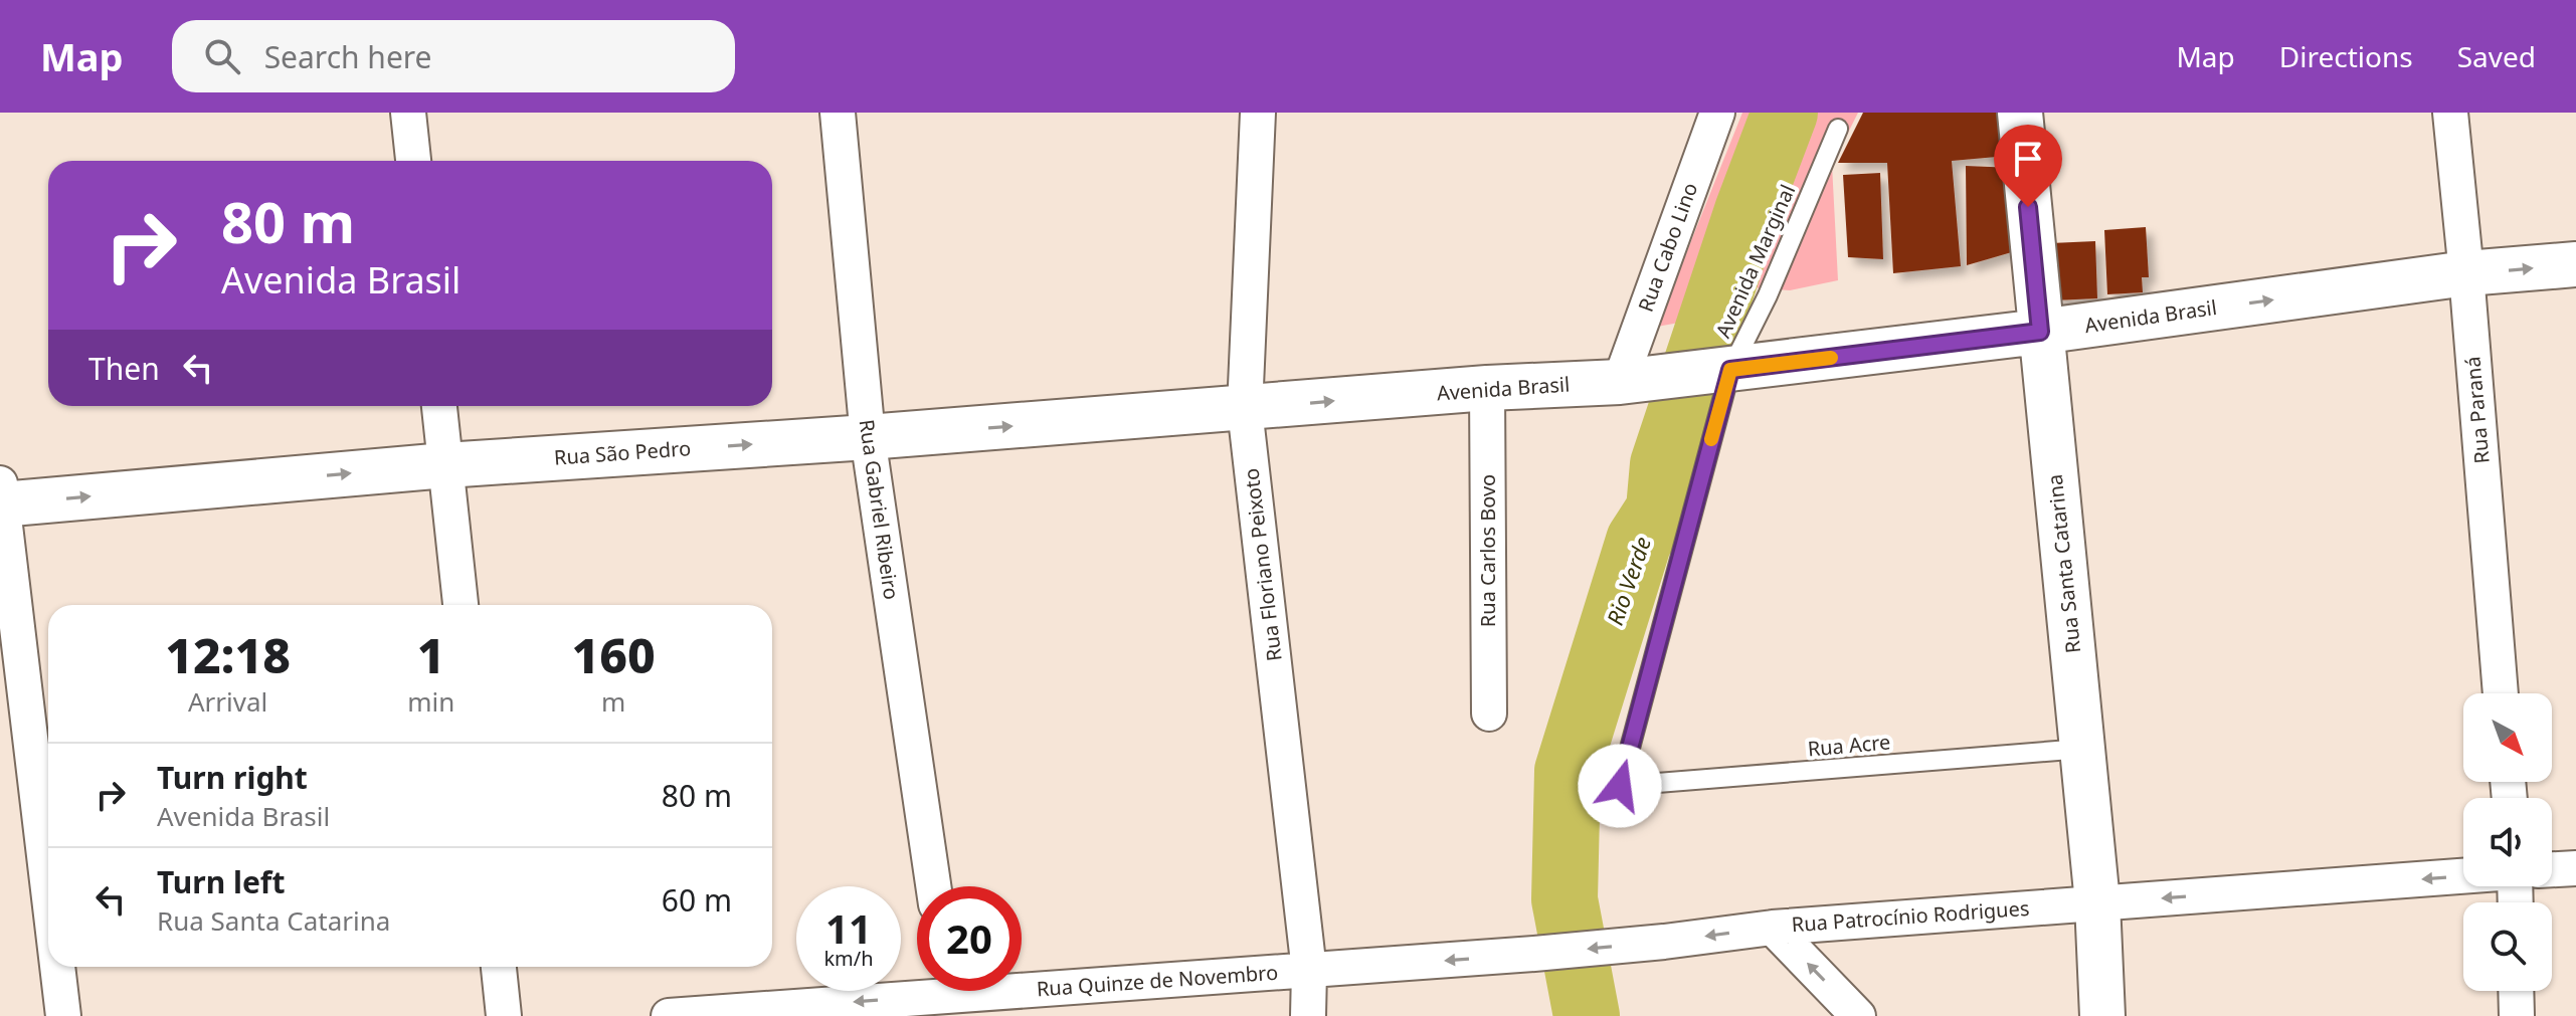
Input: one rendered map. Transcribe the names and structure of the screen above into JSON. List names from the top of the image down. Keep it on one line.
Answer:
{"streets":{"street":["Rua Cabo Lino","Avenida Brasil","Rua Paraná","Rua São Pedro","Rua Gabriel Ribeiro","Rua Carlos Bovo","Rua Santa Catarina","Rua Floriano Peixoto","Rua Patrocínio Rodrigues","Rua Quinze de Novembro"],"lane":["Avenida Marginal","Rua Acre"]},"crossings":[["Rua Cabo Lino","Avenida Brasil"],["Avenida Marginal","Avenida Brasil"],["Avenida Marginal","Rua Acre"],["Avenida Brasil","Rua Paraná"],["Avenida Brasil","Rua São Pedro"],["Avenida Brasil","Rua Carlos Bovo"],["Avenida Brasil","Rua Santa Catarina"],["Avenida Brasil","Rua Floriano Peixoto"],["Rua São Pedro","Rua Gabriel Ribeiro"],["Rua São Pedro","Rua Floriano Peixoto"],["Rua Santa Catarina","Rua Acre"],["Rua Santa Catarina","Rua Patrocínio Rodrigues"],["Rua Floriano Peixoto","Rua Patrocínio Rodrigues"],["Rua Floriano Peixoto","Rua Quinze de Novembro"],["Rua Patrocínio Rodrigues","Rua Quinze de Novembro"]],"one_way":["Avenida Brasil","Rua São Pedro","Rua Patrocínio Rodrigues","Rua Quinze de Novembro"],"water":["Rio Verde"],"north":"bottom right","page":{"header":"Map","search":"Search here","nav":["Map","Directions","Saved"],"turn":["80 m","Avenida Brasil"],"then":"Then","eta":["12:18","Arrival","1","min","160","m"],"list":[{"name":"Turn right","note":"Avenida Brasil","value":"80 m"},{"name":"Turn left","note":"Rua Santa Catarina","value":"60 m"}],"speed":"11 km/h","limit":"20"}}
